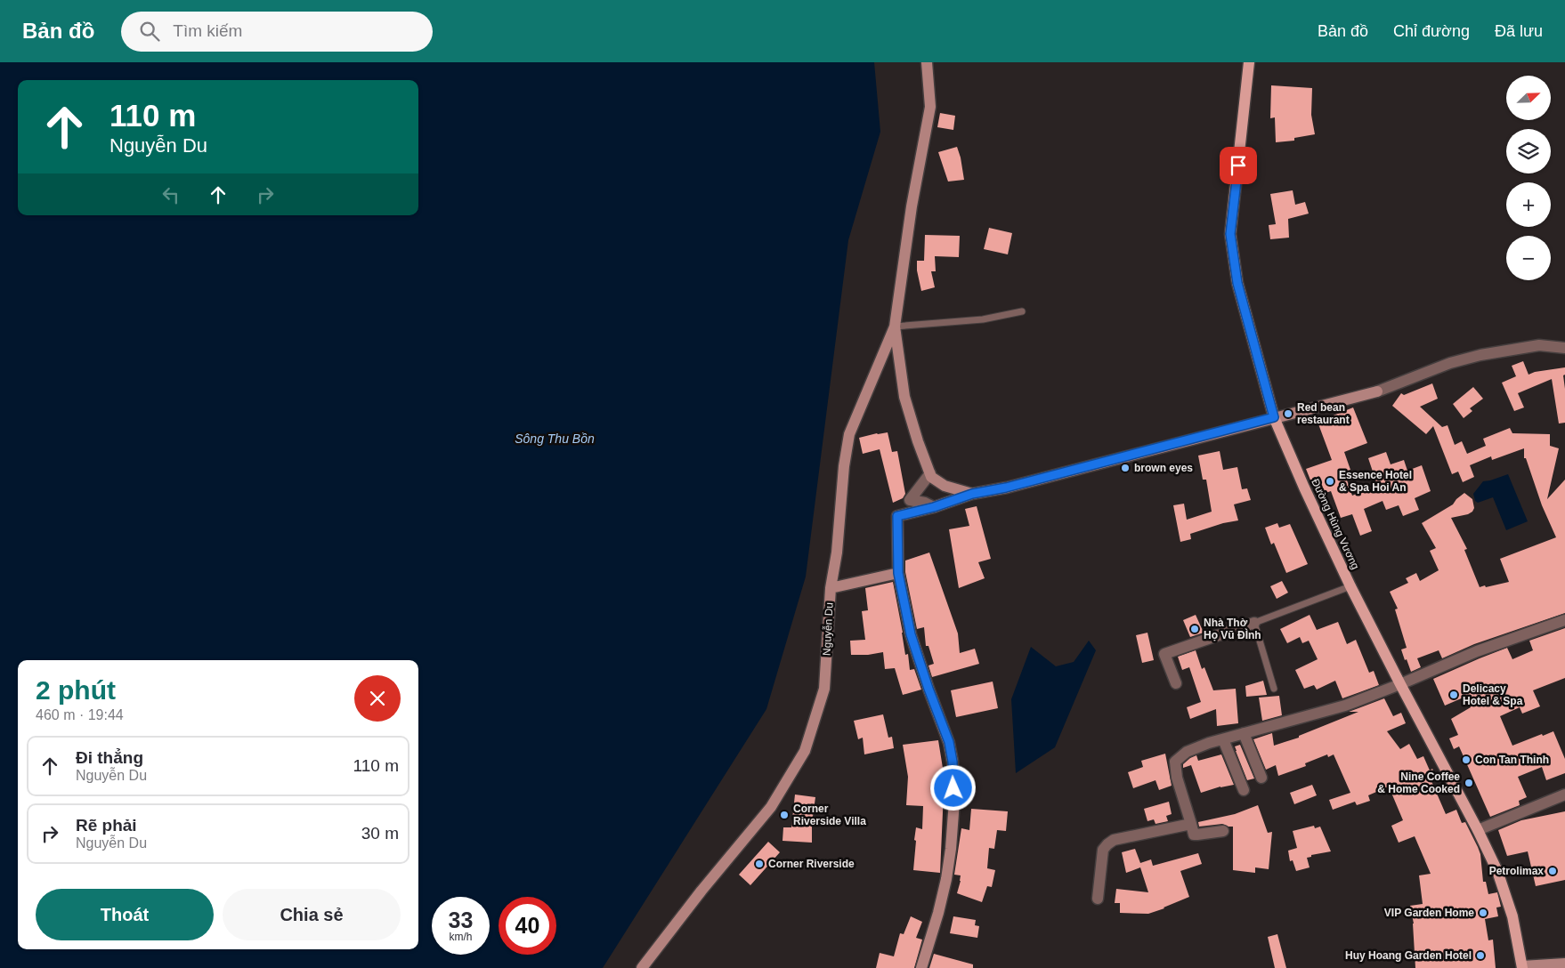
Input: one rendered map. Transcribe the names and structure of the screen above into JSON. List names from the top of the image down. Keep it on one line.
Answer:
{"streets":{"main road":["Đường Hùng Vương"],"street":["Nguyễn Du"]},"water":["Sông Thu Bồn"],"places":["Red bean restaurant","brown eyes","Essence Hotel & Spa Hoi An","Nhà Thờ Họ Vũ ĐÌnh","Delicacy Hotel & Spa","Con Tan Thinh","Nine Coffee & Home Cooked","Corner Riverside Villa","Corner Riverside","Petrolimax","VIP Garden Home","Huy Hoang Garden Hotel"],"north":"top right","page":{"header":"Bản đồ","search":"Tìm kiếm","nav":["Bản đồ","Chỉ đường","Đã lưu"],"map_buttons":["+","−"],"turn":["110 m","Nguyễn Du"],"heading":["2 phút","460 m · 19:44"],"list":[{"name":"Đi thẳng","note":"Nguyễn Du","value":"110 m"},{"name":"Rẽ phải","note":"Nguyễn Du","value":"30 m"}],"buttons":["Thoát","Chia sẻ"],"speed":"33 km/h","limit":"40"}}
